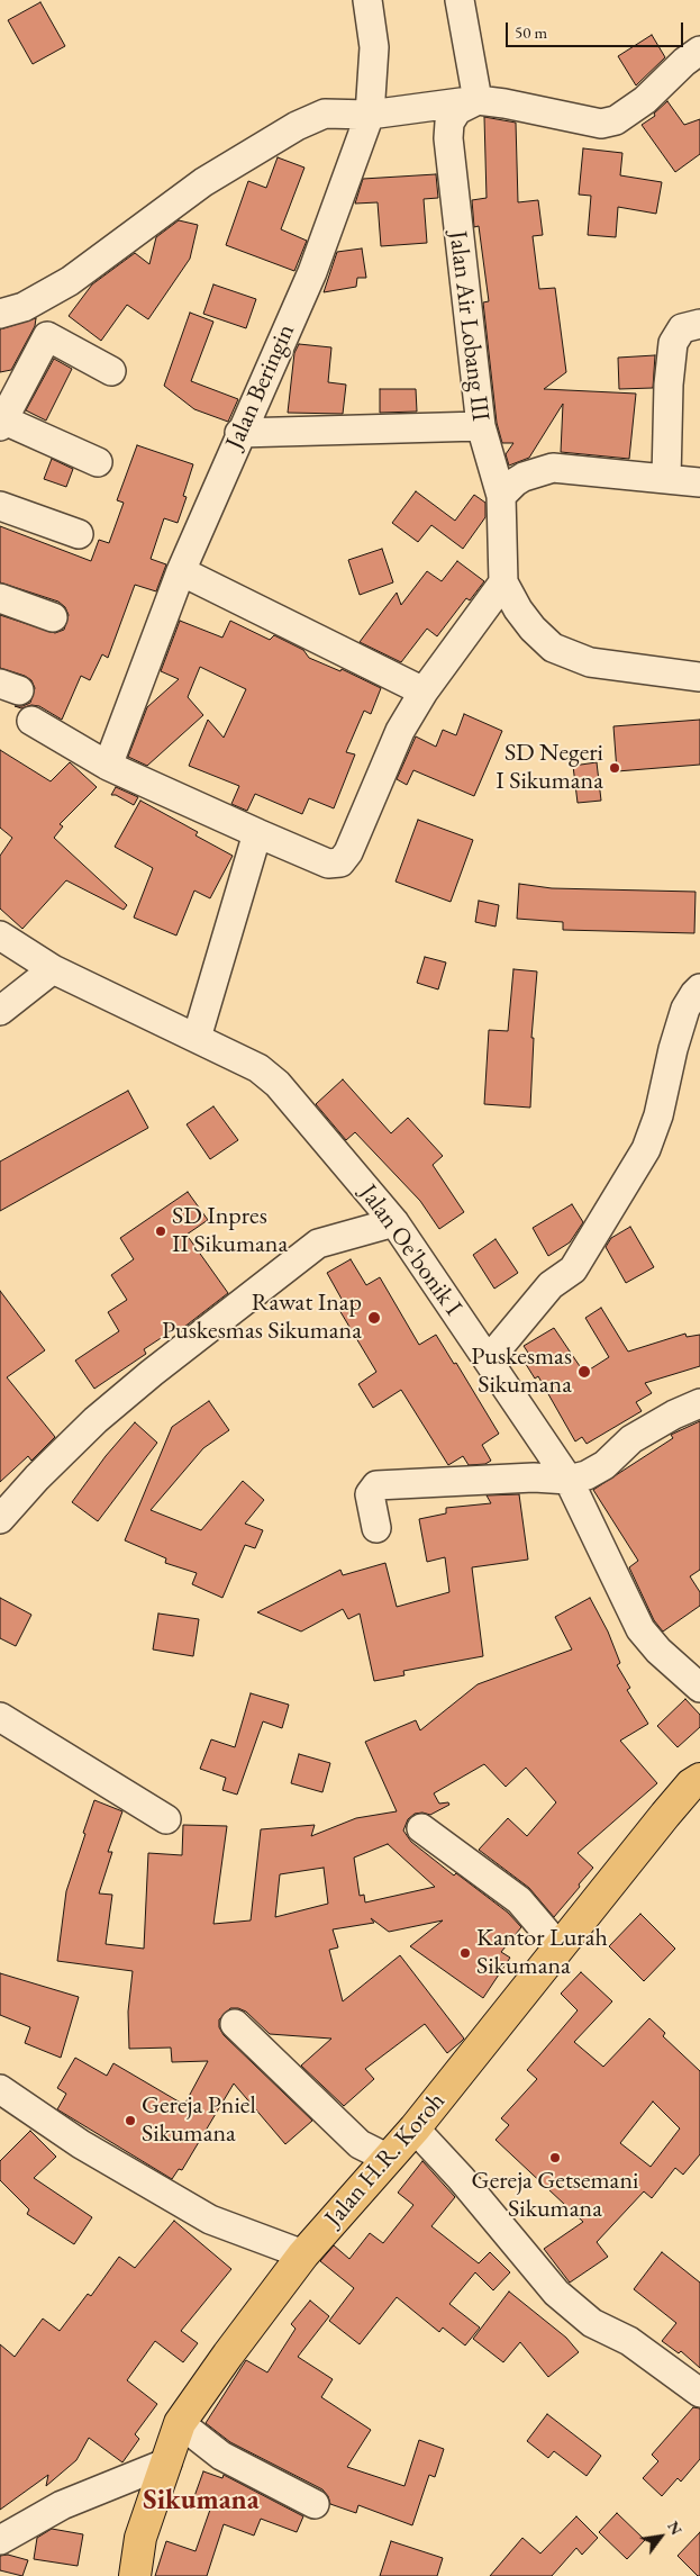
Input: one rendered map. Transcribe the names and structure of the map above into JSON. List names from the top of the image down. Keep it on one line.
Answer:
{"streets":{"main road":["Jalan H.R. Koroh"],"street":["Jalan Air Lobang III","Jalan Beringin","Jalan Oe'bonik I"]},"districts":["Sikumana"],"places":["SD Negeri I Sikumana","SD Inpres II Sikumana","Rawat Inap Puskesmas Sikumana","Puskesmas Sikumana","Kantor Lurah Sikumana","Gereja Pniel Sikumana","Gereja Getsemani Sikumana"],"scale_bar":"50 m","north":"top right"}
